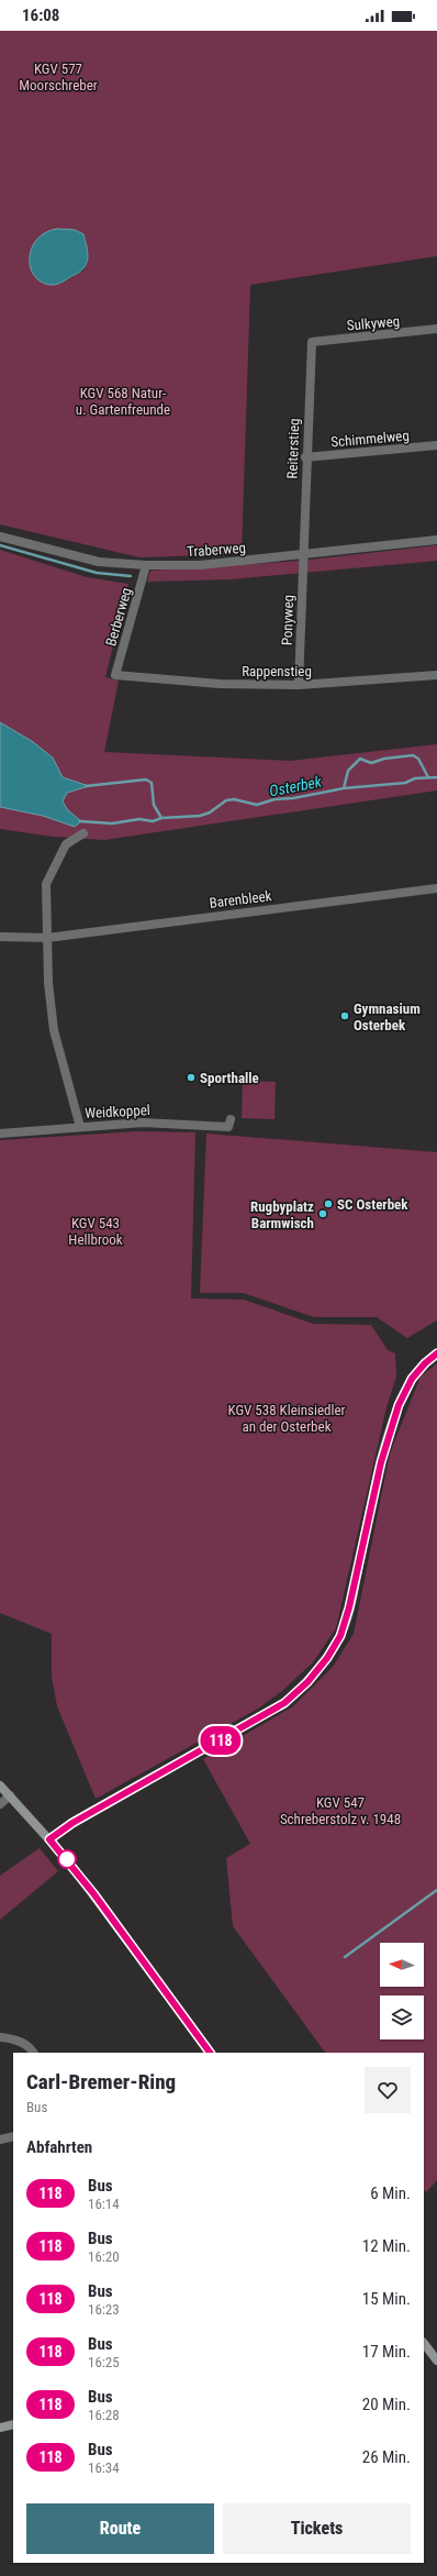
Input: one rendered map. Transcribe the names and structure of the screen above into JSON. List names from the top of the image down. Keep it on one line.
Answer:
{"streets":{"street":["Sulkyweg","Schimmelweg","Reiterstieg","Traberweg","Berberweg","Ponyweg","Rappenstieg","Barenbleek","Weidkoppel"]},"crossings":[["Sulkyweg","Reiterstieg"],["Schimmelweg","Reiterstieg"],["Reiterstieg","Traberweg"],["Reiterstieg","Ponyweg"],["Traberweg","Berberweg"],["Traberweg","Ponyweg"],["Berberweg","Rappenstieg"],["Ponyweg","Rappenstieg"]],"water":["Osterbek"],"parks":["KGV 577 Moorschreber","KGV 568 Natur- u. Gartenfreunde","KGV 543 Hellbrook","KGV 538 Kleinsiedler an der Osterbek","KGV 547 Schreberstolz v. 1948"],"places":["Gymnasium Osterbek","Sporthalle","SC Osterbek","Rugbyplatz Barmwisch"],"lines":["bus line 118"],"north":"left","page":{"status":"16:08","on_map":"118","heading":[["Carl-Bremer-Ring","Bus"],"Abfahrten"],"list":[{"mark":"118","name":"Bus","note":"16:14","value":"6 Min."},{"mark":"118","name":"Bus","note":"16:20","value":"12 Min."},{"mark":"118","name":"Bus","note":"16:23","value":"15 Min."},{"mark":"118","name":"Bus","note":"16:25","value":"17 Min."},{"mark":"118","name":"Bus","note":"16:28","value":"20 Min."},{"mark":"118","name":"Bus","note":"16:34","value":"26 Min."}],"buttons":["Route","Tickets"]}}
